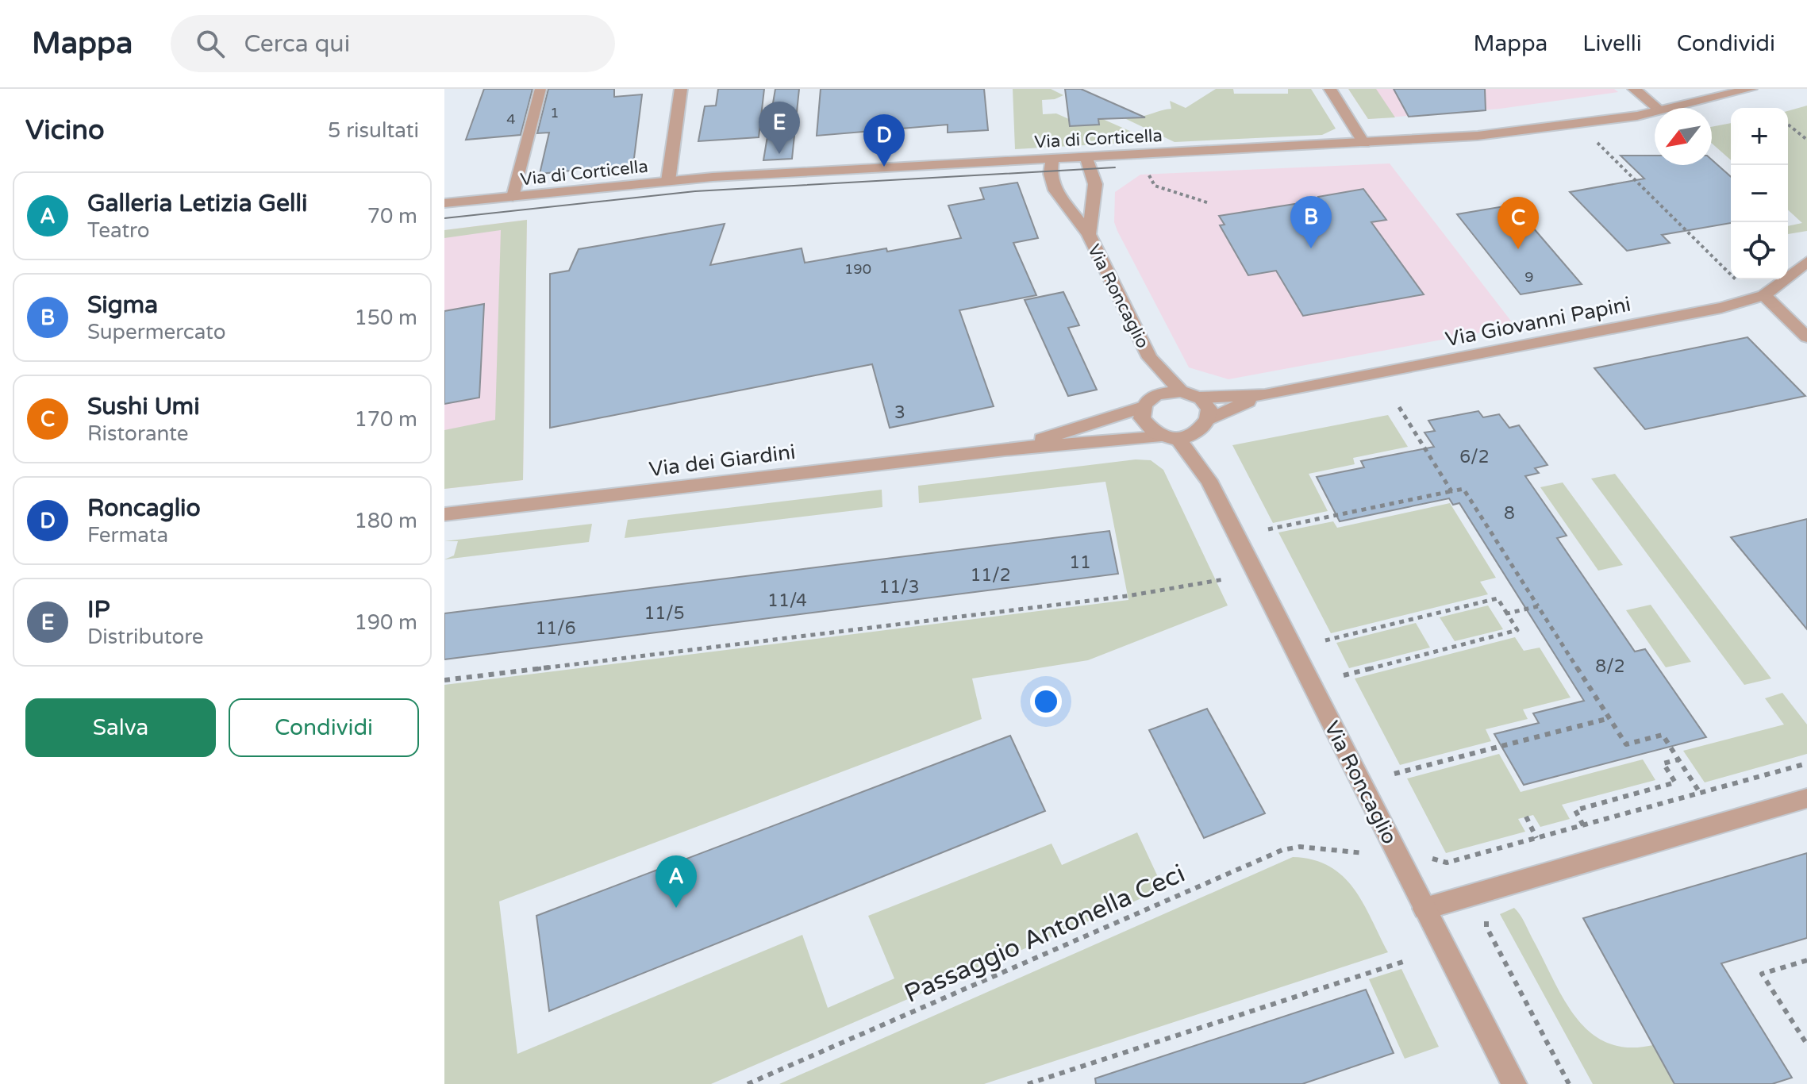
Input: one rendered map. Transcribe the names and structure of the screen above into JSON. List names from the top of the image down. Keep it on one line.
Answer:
{"streets":{"street":["Via di Corticella","Via Roncaglio","Via Giovanni Papini","Via dei Giardini"],"path":["Passaggio Antonella Ceci"]},"crossings":[["Via di Corticella","Via Roncaglio"],["Via Roncaglio","Via Giovanni Papini"],["Via Roncaglio","Via dei Giardini"],["Via Giovanni Papini","Via dei Giardini"]],"house_numbers":["1","4","190","9","3","6/2","8","11","11/2","11/3","11/4","11/5","11/6","8/2"],"north":"bottom left","page":{"header":"Mappa","search":"Cerca qui","nav":["Mappa","Livelli","Condividi"],"heading":["Vicino","5 risultati"],"pins":["E","D","B","C","A"],"map_buttons":["+","−"],"list":[{"mark":"A","name":"Galleria Letizia Gelli","note":"Teatro","value":"70 m"},{"mark":"B","name":"Sigma","note":"Supermercato","value":"150 m"},{"mark":"C","name":"Sushi Umi","note":"Ristorante","value":"170 m"},{"mark":"D","name":"Roncaglio","note":"Fermata","value":"180 m"},{"mark":"E","name":"IP","note":"Distributore","value":"190 m"}],"buttons":["Salva","Condividi"]}}
